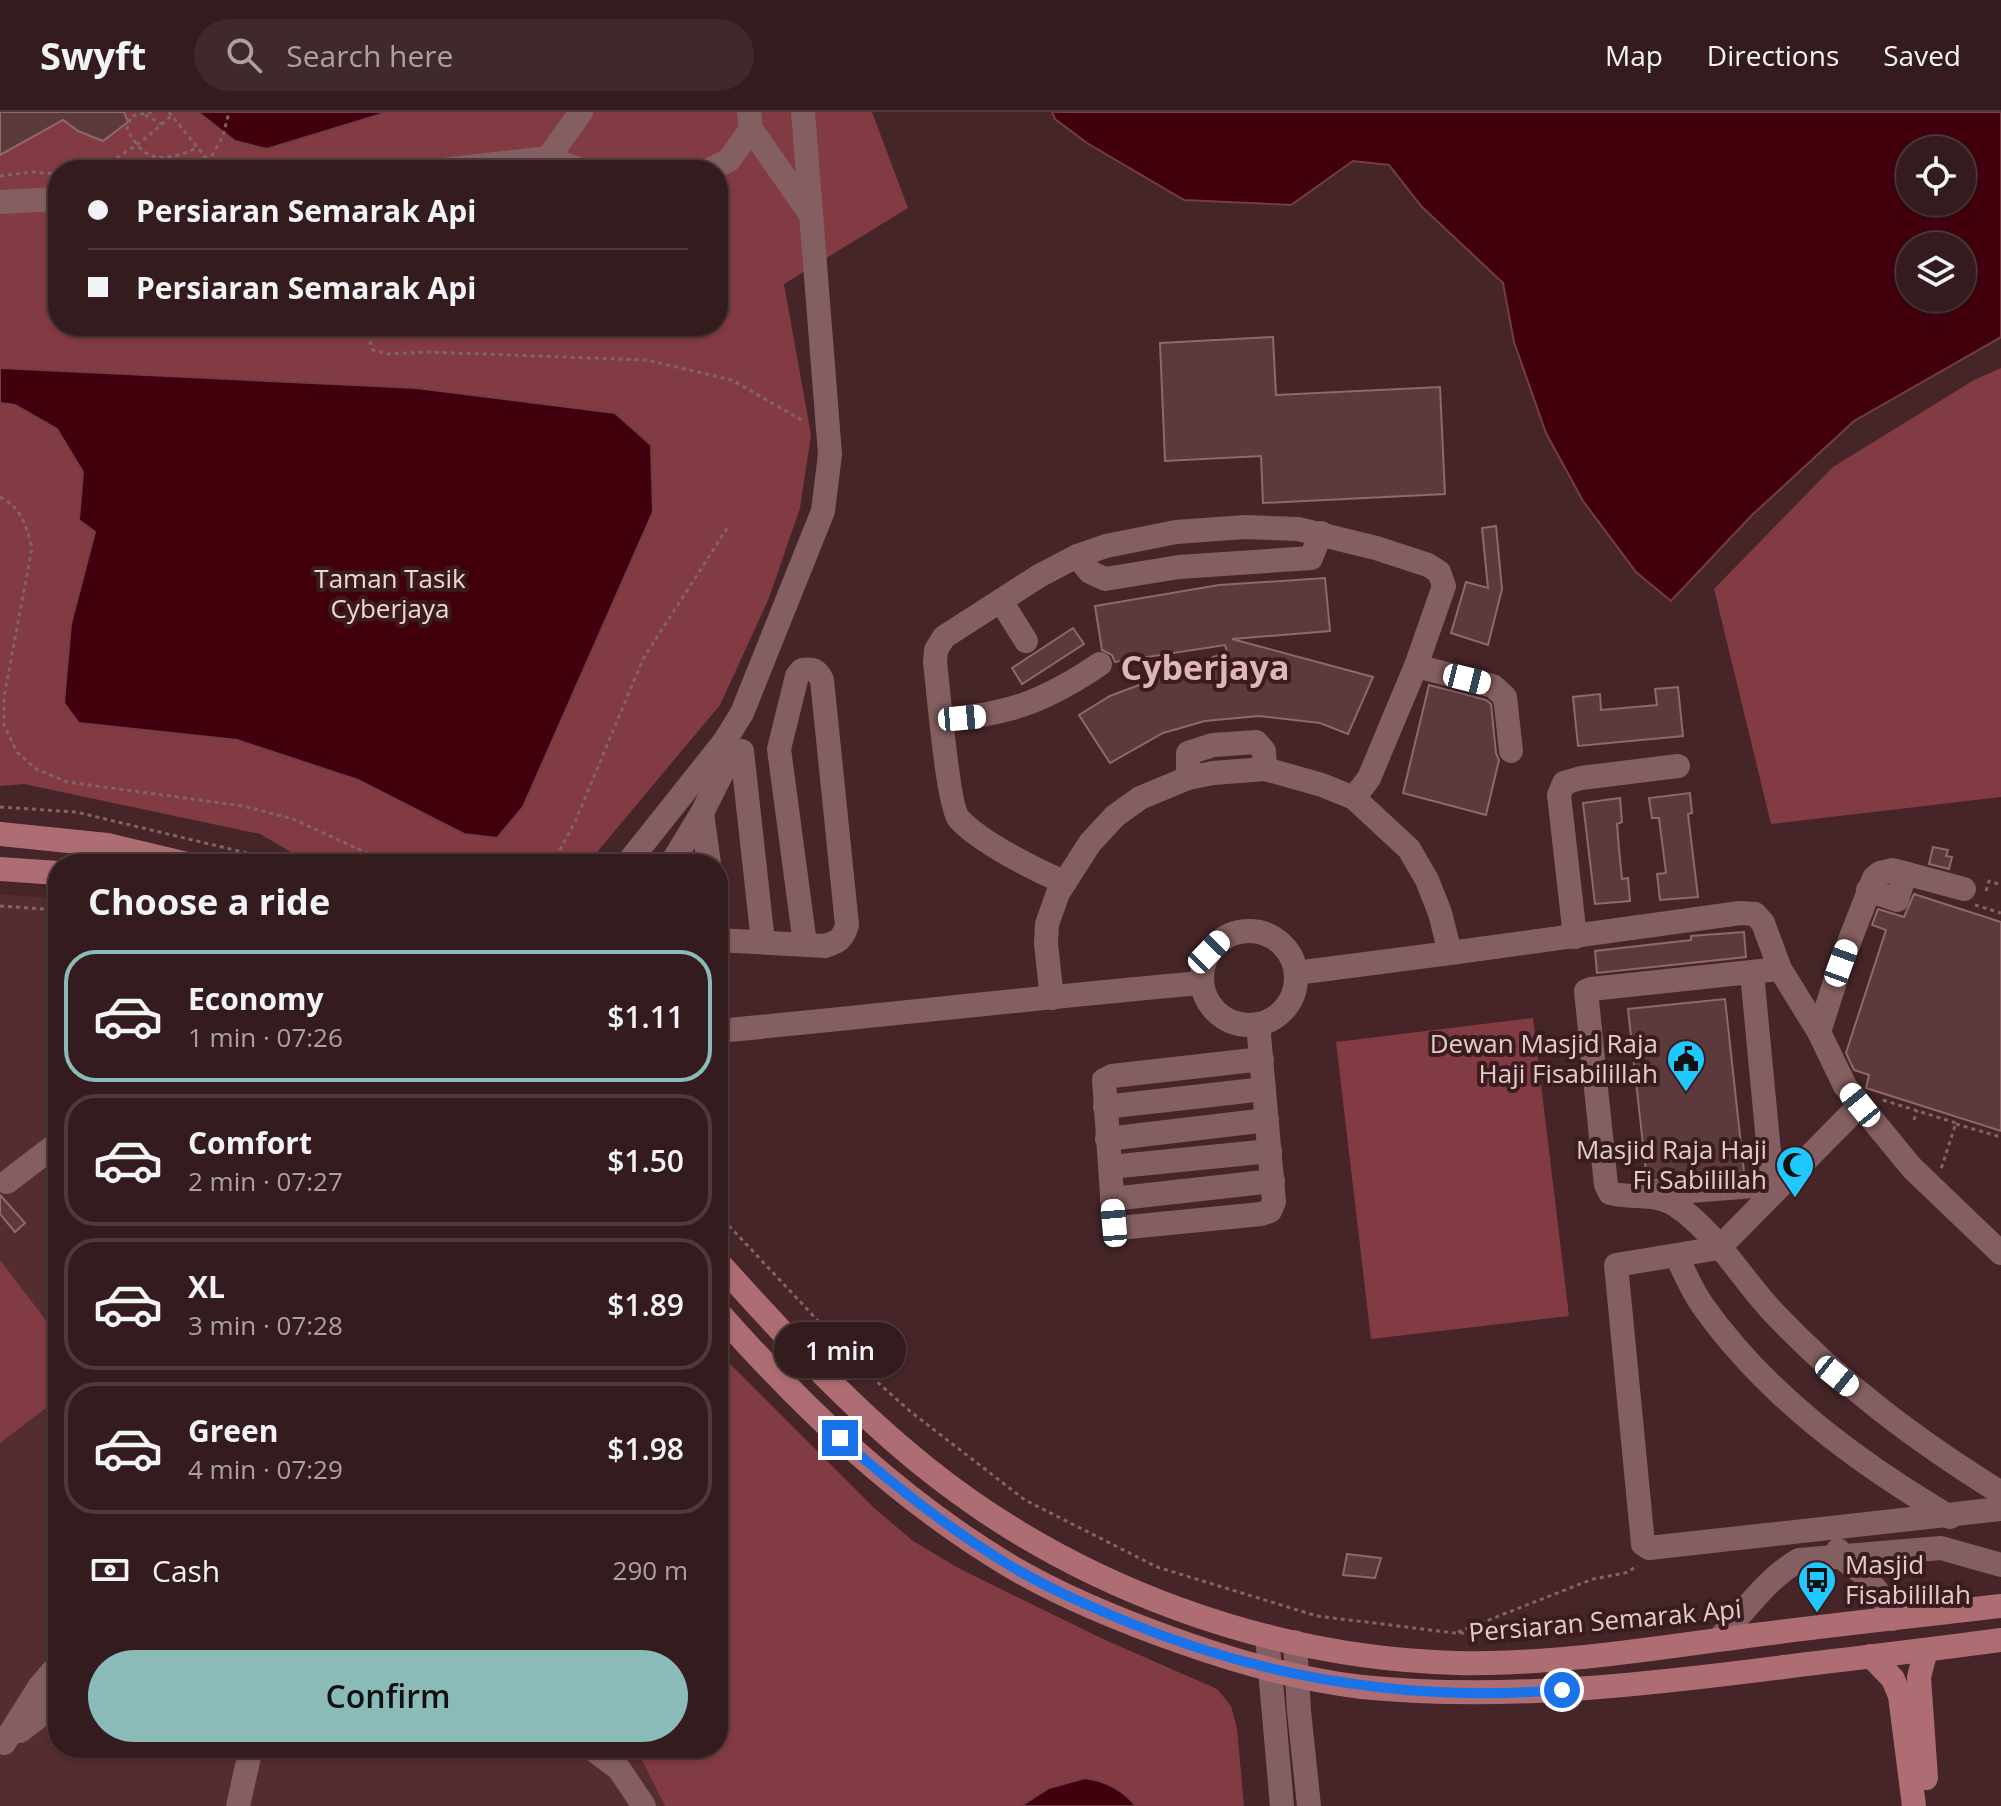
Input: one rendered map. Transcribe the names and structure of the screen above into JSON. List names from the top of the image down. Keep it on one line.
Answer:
{"streets":{"main road":["Persiaran Semarak Api"]},"districts":["Cyberjaya"],"parks":["Taman Tasik Cyberjaya"],"places":{"public building":["Dewan Masjid Raja Haji Fisabilillah"],"mosque":["Masjid Raja Haji Fi Sabilillah"],"bus stop":["Masjid Fisabilillah"]},"page":{"header":"Swyft","search":"Search here","nav":["Map","Directions","Saved"],"banner":["Persiaran Semarak Api","Persiaran Semarak Api"],"heading":"Choose a ride","list":[{"name":"Economy","note":"1 min · 07:26","value":"$1.11"},{"name":"Comfort","note":"2 min · 07:27","value":"$1.50"},{"name":"XL","note":"3 min · 07:28","value":"$1.89"},{"name":"Green","note":"4 min · 07:29","value":"$1.98"}],"bubble":"1 min","pay":["Cash","290 m"],"buttons":"Confirm"}}
